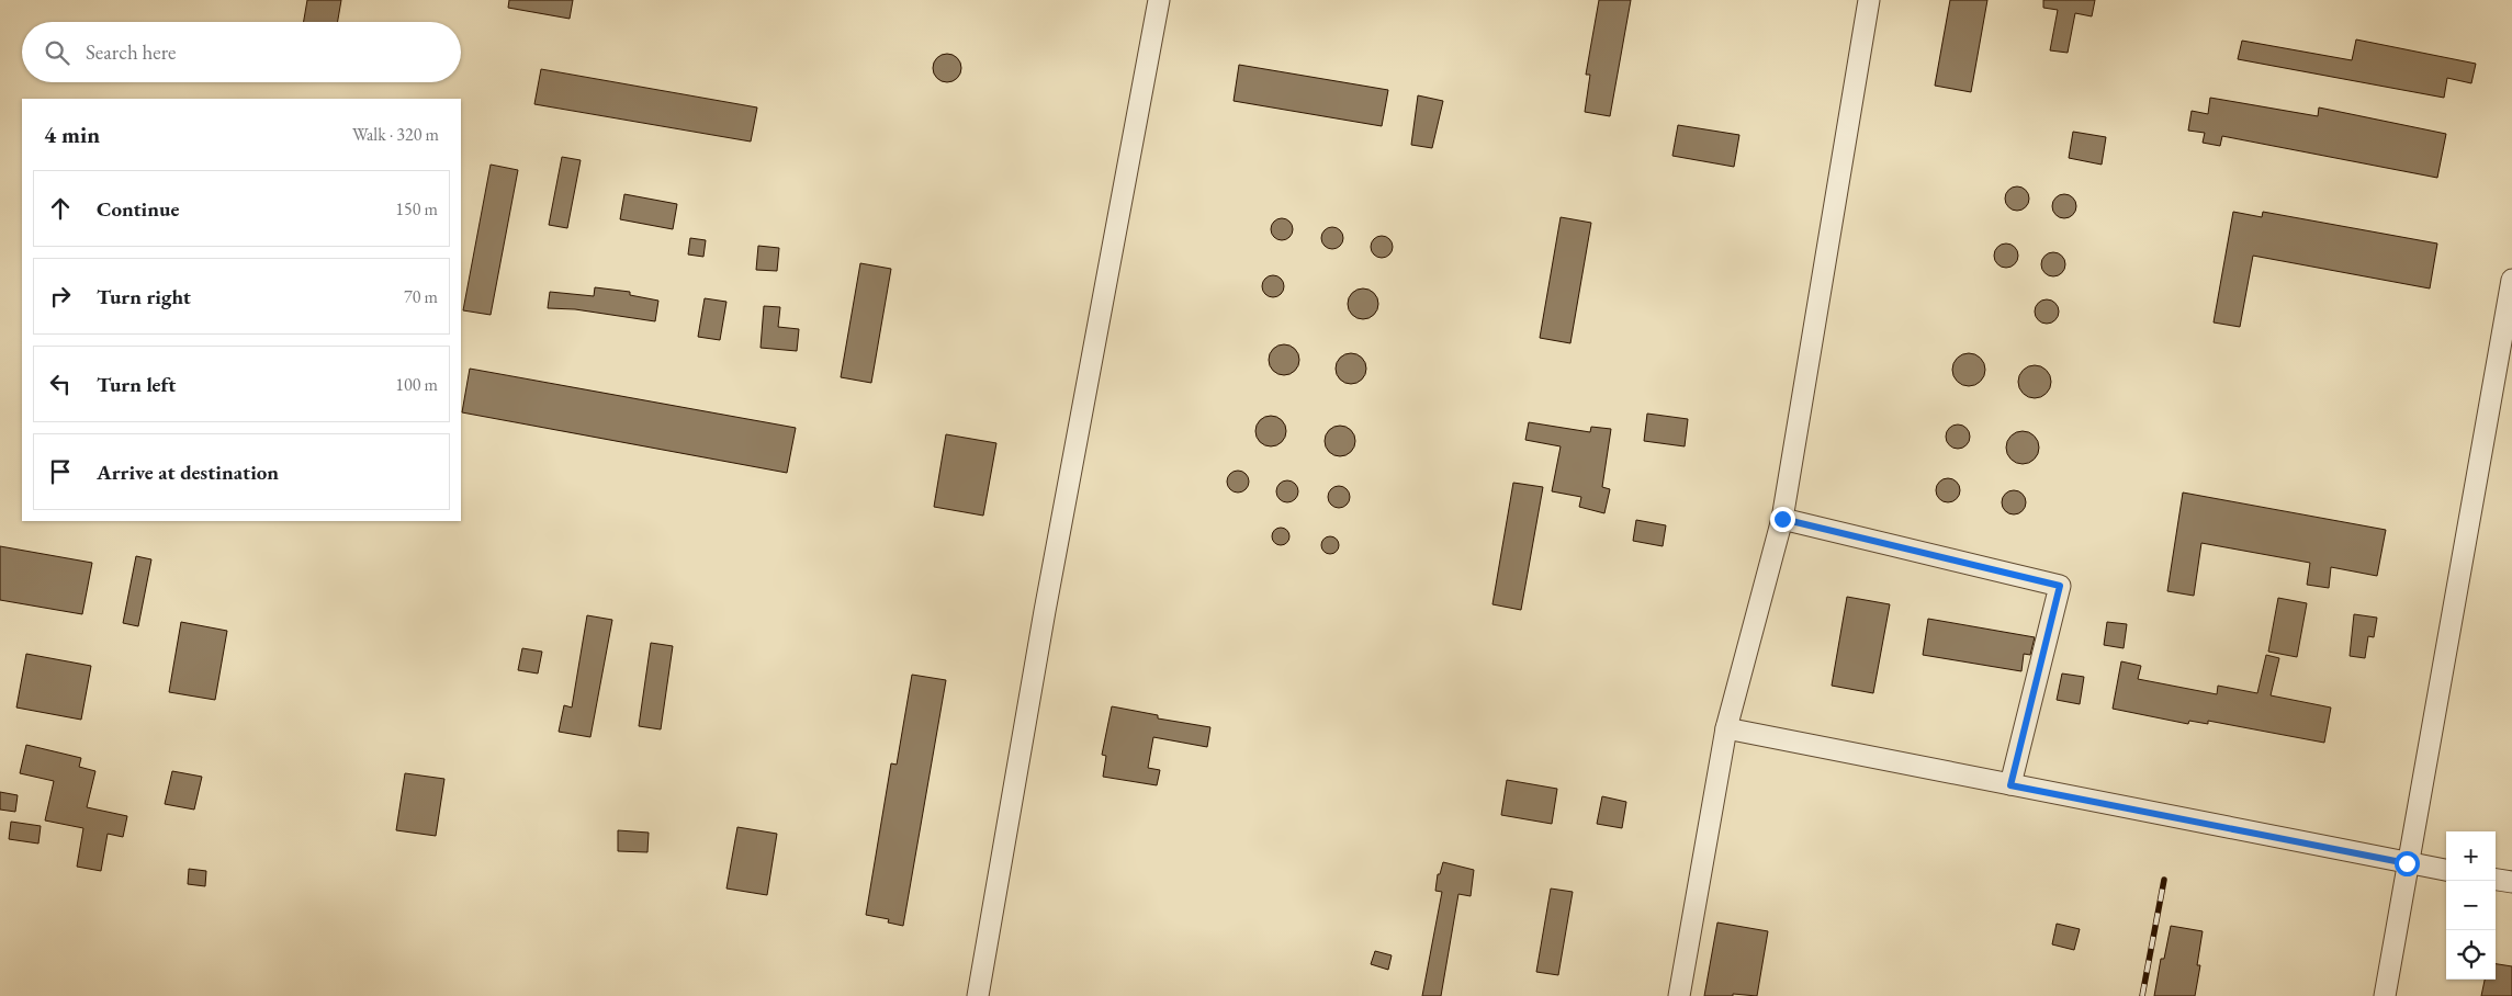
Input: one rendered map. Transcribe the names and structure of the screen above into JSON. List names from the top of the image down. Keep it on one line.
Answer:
{"page":{"search":"Search here","heading":["4 min","Walk · 320 m"],"list":[["Continue","150 m"],["Turn right","70 m"],["Turn left","100 m"],"Arrive at destination"],"map_buttons":["+","−"]}}
